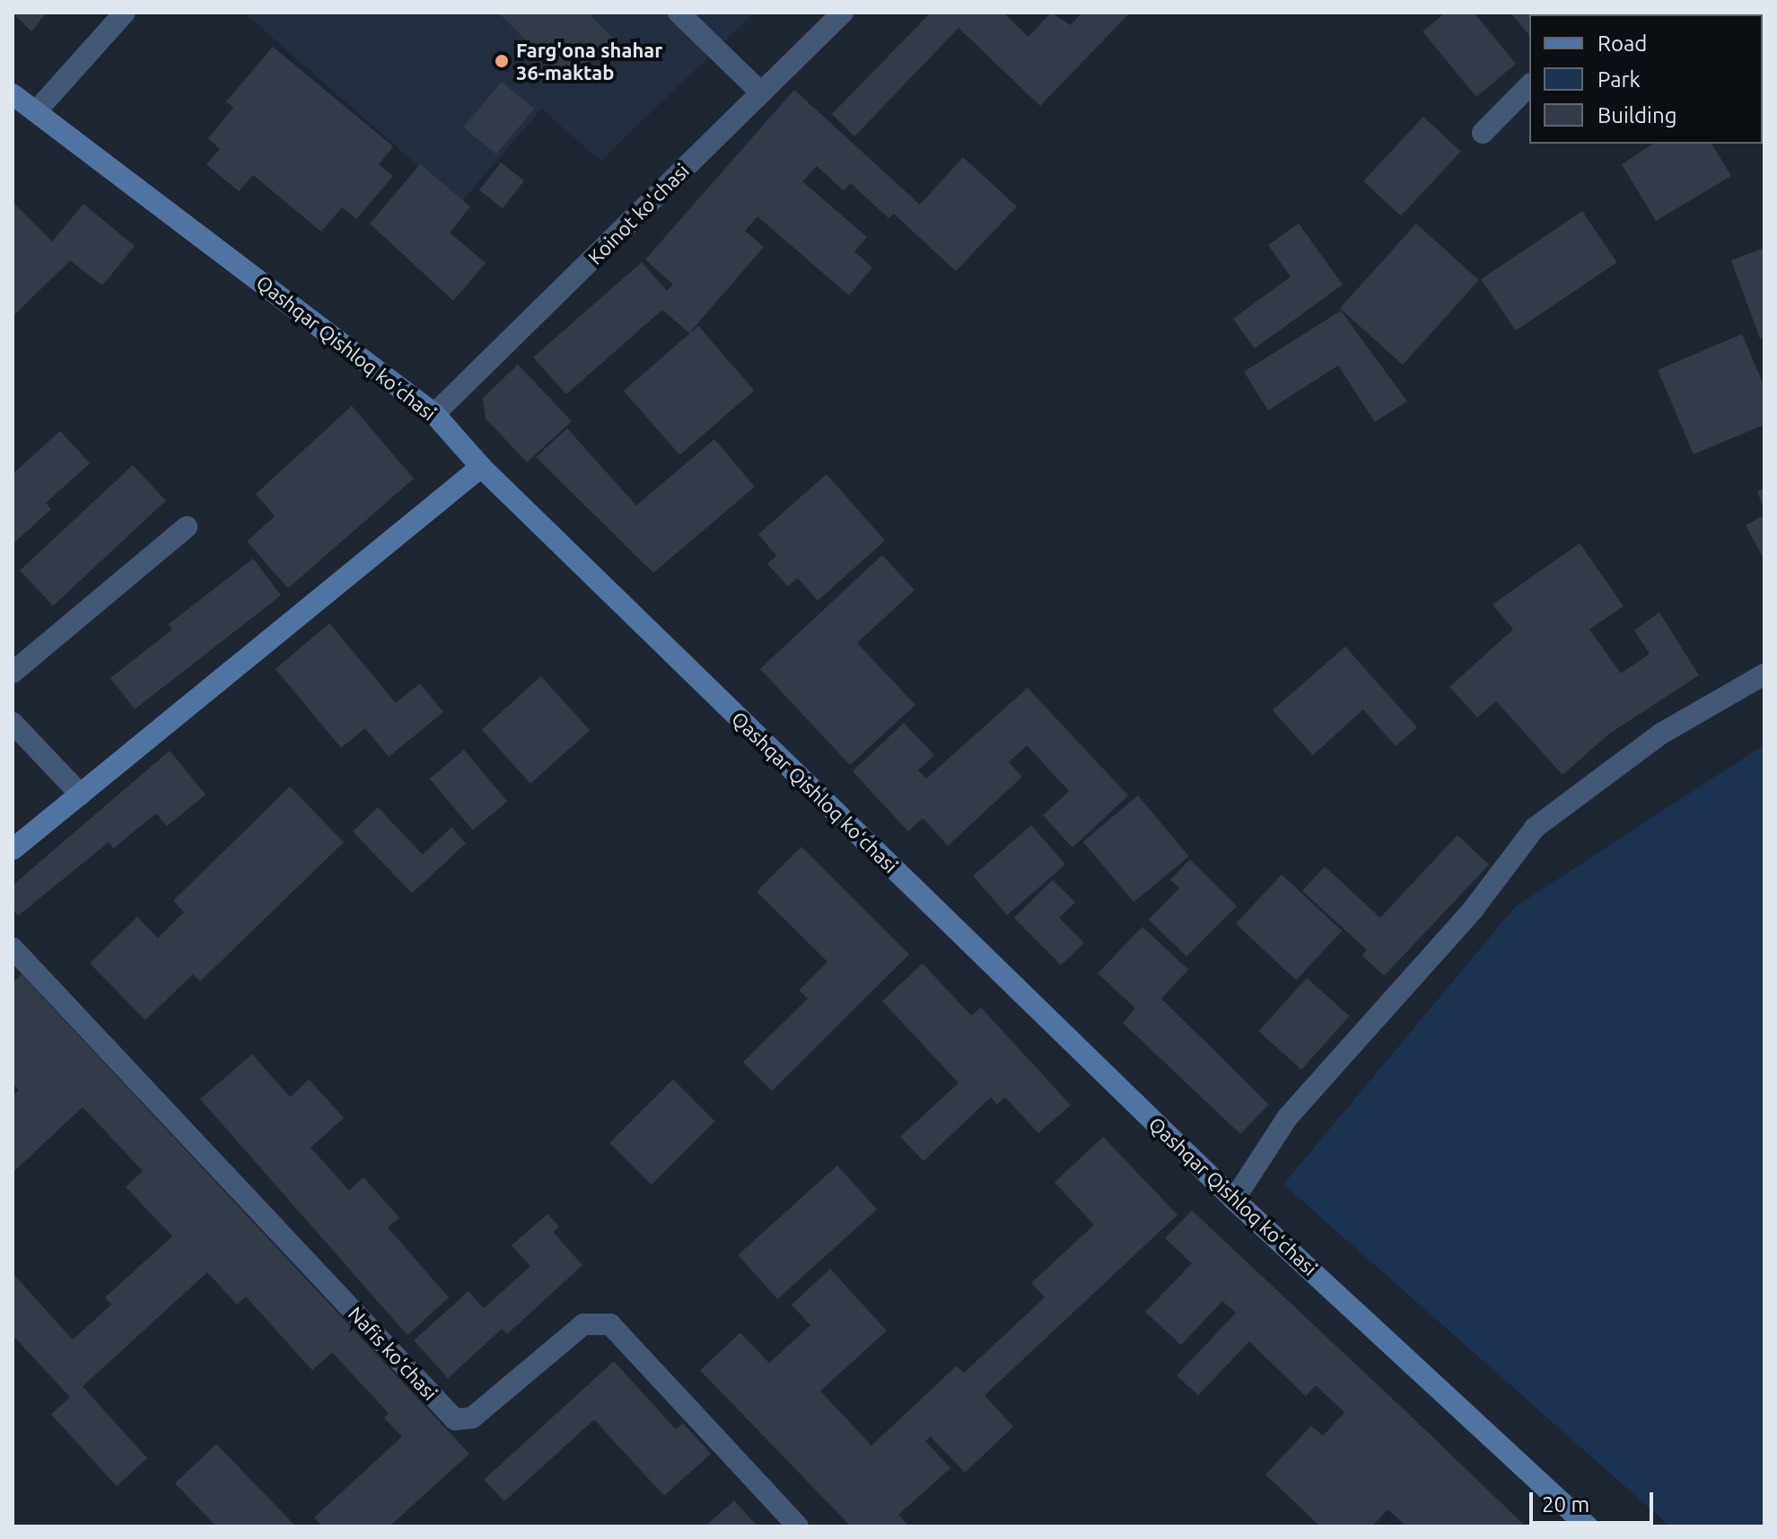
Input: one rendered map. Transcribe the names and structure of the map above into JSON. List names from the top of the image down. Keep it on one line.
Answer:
{"streets":{"main road":["Qashqar Qishloq koʻchasi"],"street":["Koinot ko'chasi","Nafis koʻchasi"]},"crossings":[["Koinot ko'chasi","Qashqar Qishloq koʻchasi"]],"places":["Farg'ona shahar 36-maktab"],"legend":["Road","Park","Building"],"scale_bar":"20 m"}
